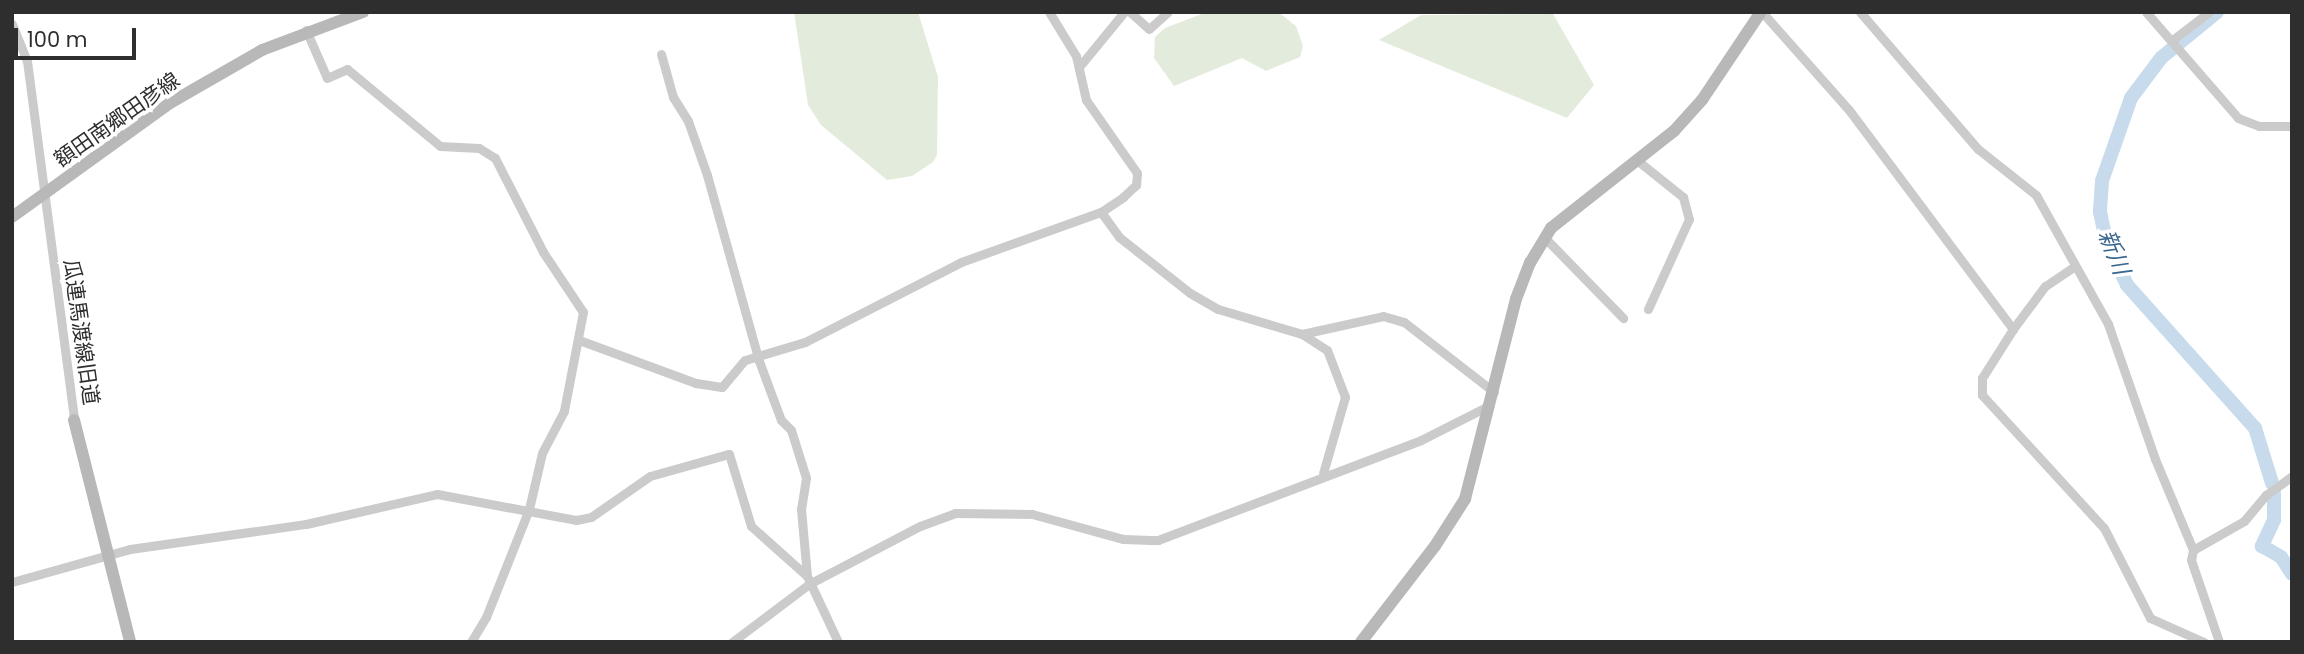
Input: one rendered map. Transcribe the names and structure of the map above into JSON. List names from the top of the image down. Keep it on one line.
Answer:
{"streets":{"street":["額田南郷田彦線","瓜連馬渡線旧道"]},"crossings":[["額田南郷田彦線","瓜連馬渡線旧道"]],"water":["新川"],"scale_bar":"100 m"}
